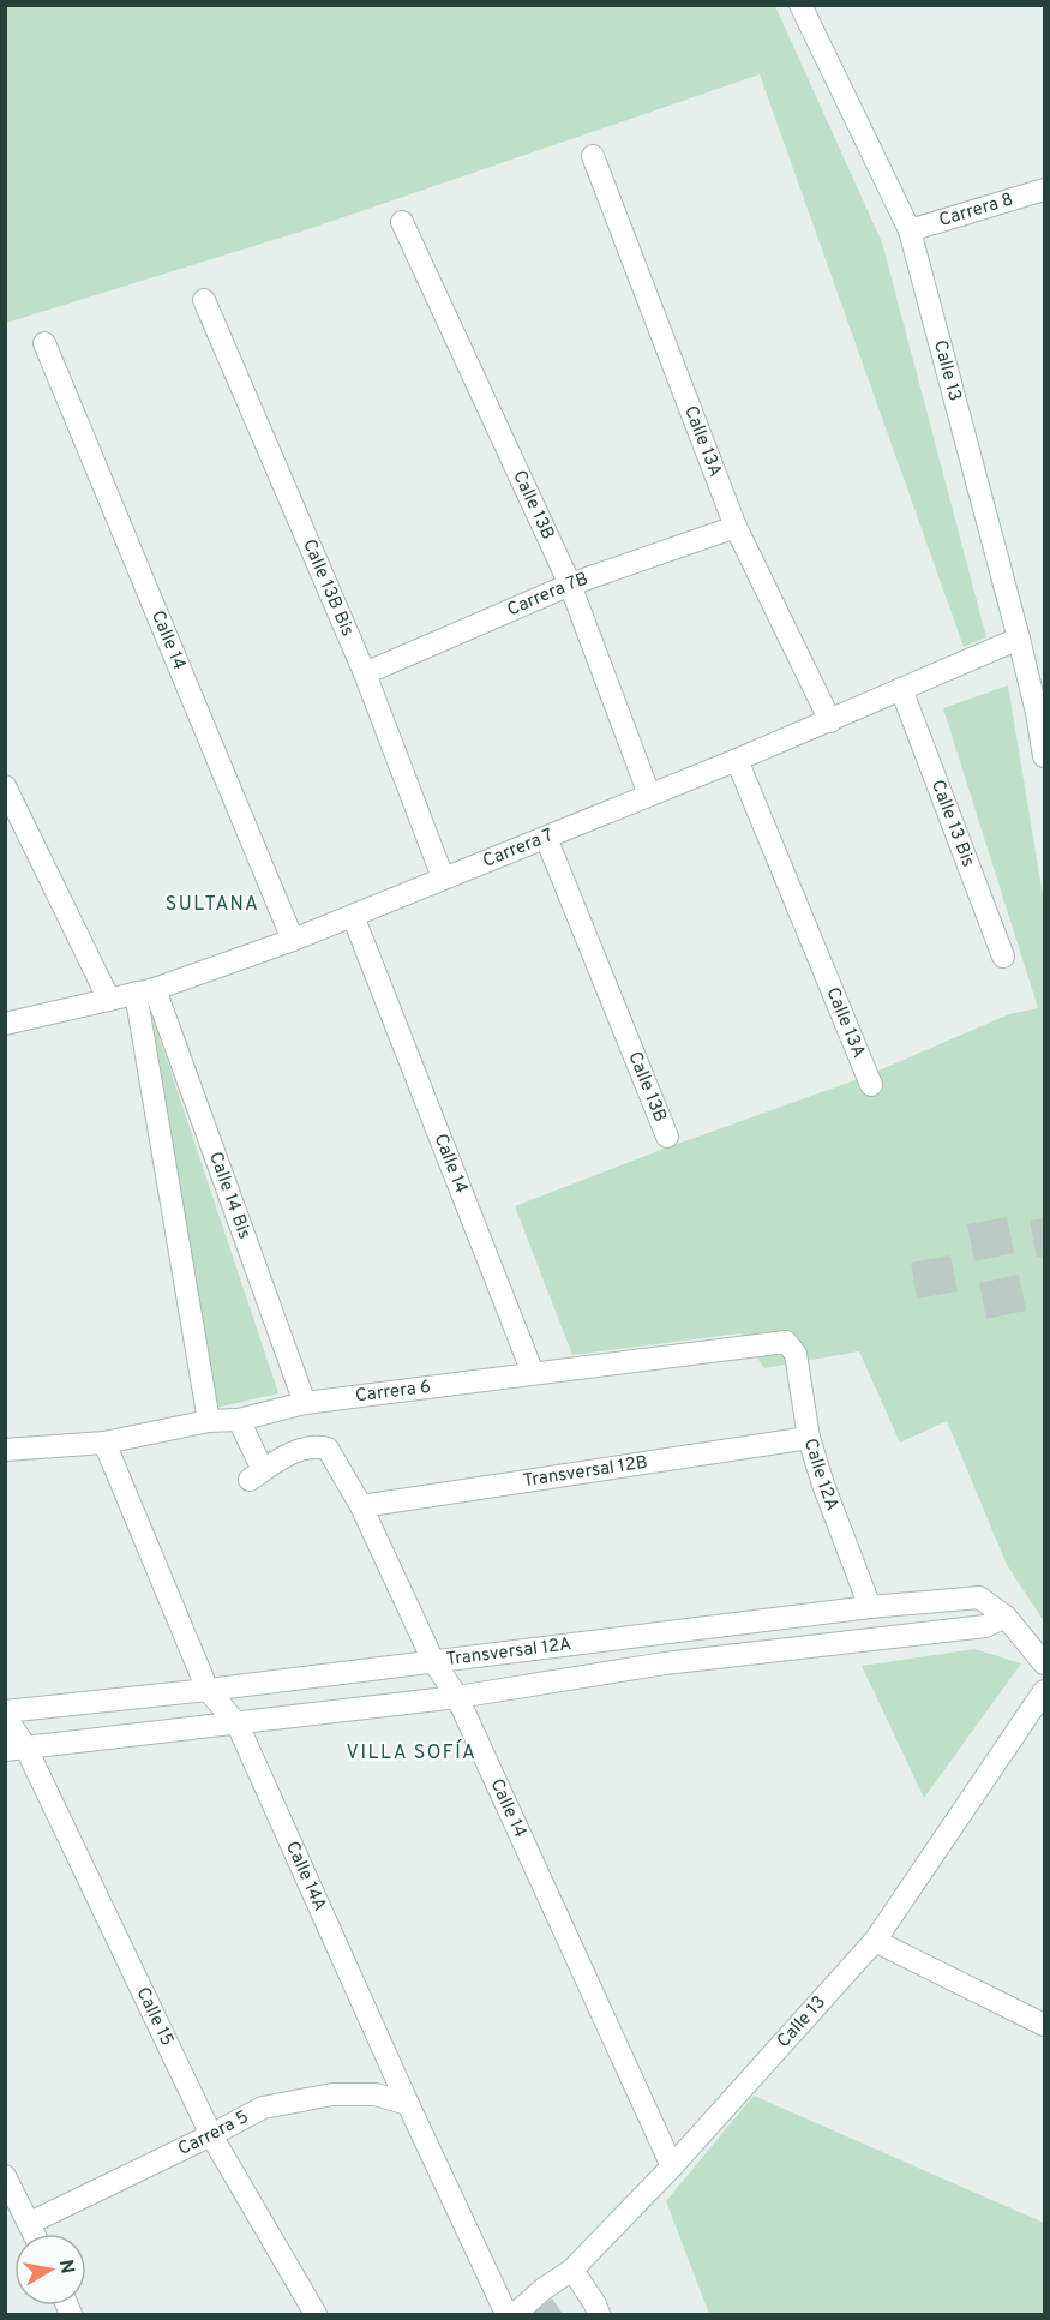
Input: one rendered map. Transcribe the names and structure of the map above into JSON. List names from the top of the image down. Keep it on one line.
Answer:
{"streets":{"street":["Carrera 8","Calle 13","Calle 13A","Calle 13B","Calle 13B Bis","Carrera 7B","Calle 14","Calle 13 Bis","Carrera 7","Calle 14 Bis","Carrera 6","Transversal 12B","Calle 12A","Transversal 12A","Calle 14A","Calle 15","Carrera 5"]},"crossings":[["Carrera 8","Calle 13"],["Calle 13","Calle 14"],["Calle 13","Carrera 7"],["Calle 13A","Carrera 7B"],["Calle 13A","Carrera 7"],["Calle 13B","Carrera 7B"],["Calle 13B","Carrera 7"],["Calle 13B Bis","Carrera 7B"],["Calle 13B Bis","Carrera 7"],["Calle 14","Carrera 7"],["Calle 14","Carrera 6"],["Calle 14","Transversal 12B"],["Calle 14","Transversal 12A"],["Calle 13 Bis","Carrera 7"],["Carrera 7","Calle 14 Bis"],["Calle 14 Bis","Carrera 6"],["Carrera 6","Calle 12A"],["Carrera 6","Calle 14A"],["Transversal 12B","Calle 12A"],["Calle 12A","Transversal 12A"],["Transversal 12A","Calle 14A"],["Transversal 12A","Calle 15"],["Calle 14A","Carrera 5"],["Calle 15","Carrera 5"]],"districts":["SULTANA","VILLA SOFÍA"],"north":"right"}
